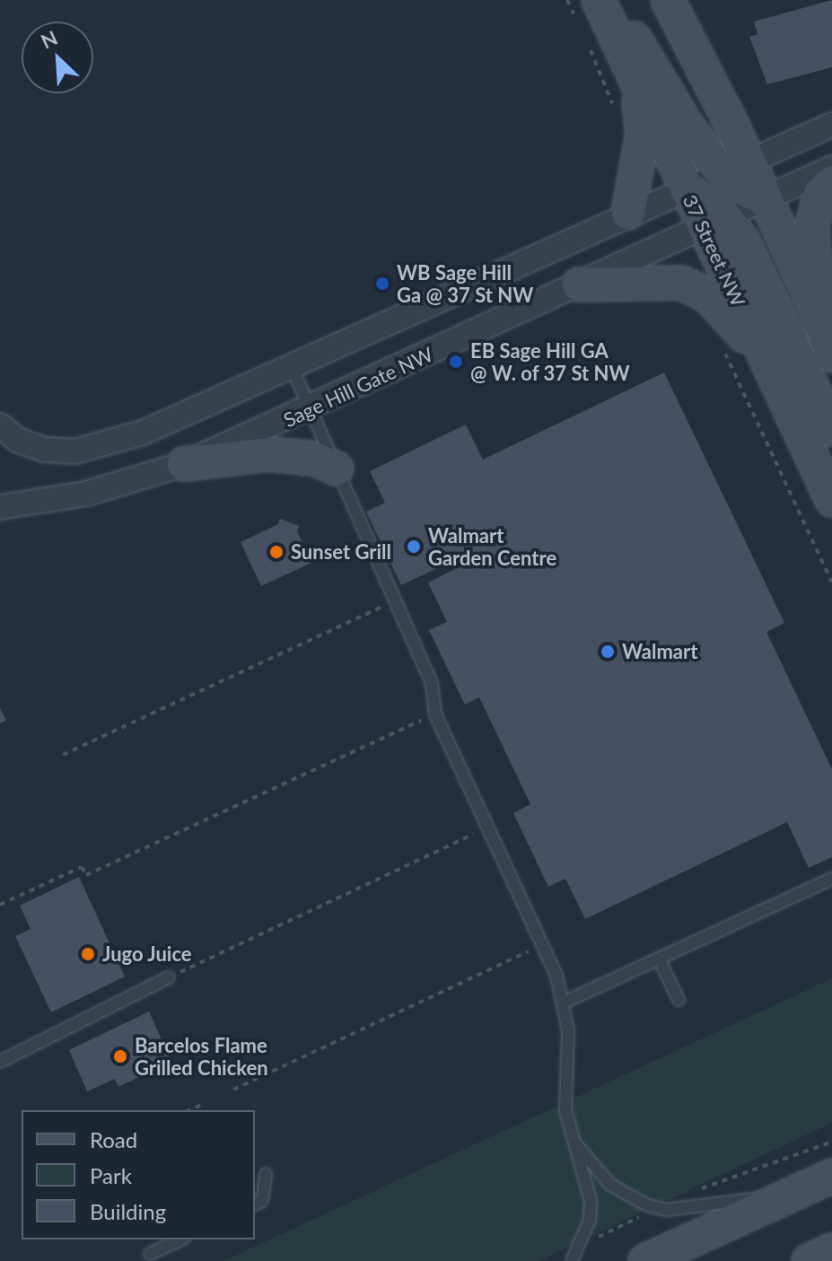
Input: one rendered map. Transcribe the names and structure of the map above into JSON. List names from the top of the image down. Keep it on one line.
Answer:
{"streets":{"street":["37 Street NW","Sage Hill Gate NW"]},"crossings":[["37 Street NW","Sage Hill Gate NW"]],"places":["WB Sage Hill Ga @ 37 St NW","EB Sage Hill GA @ W. of 37 St NW","Walmart Garden Centre","Sunset Grill","Walmart","Jugo Juice","Barcelos Flame Grilled Chicken"],"legend":["Road","Park","Building"],"north":"top left"}
